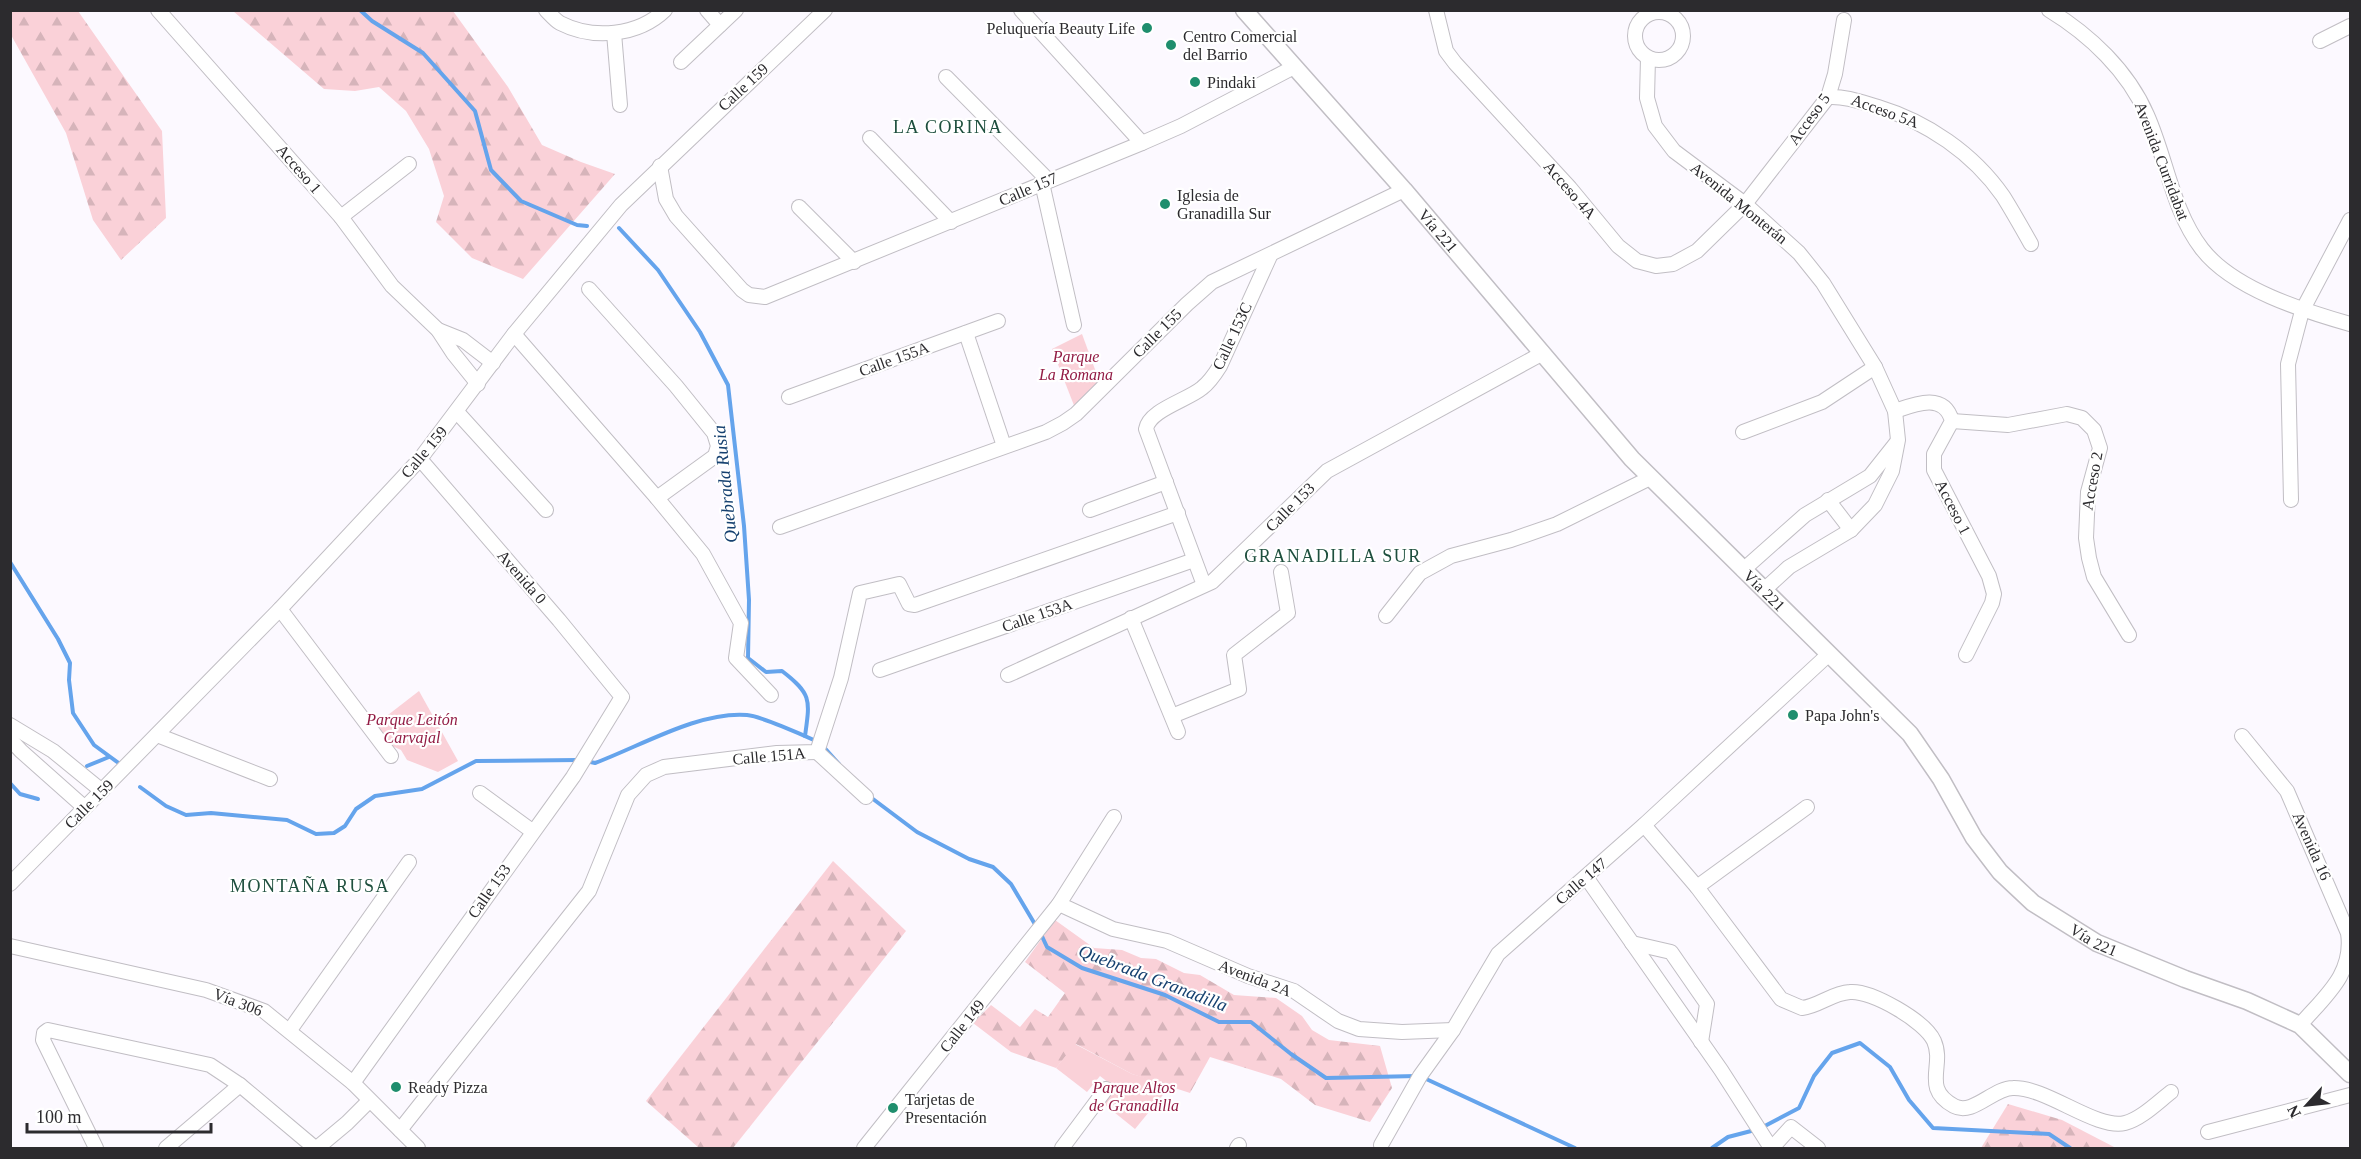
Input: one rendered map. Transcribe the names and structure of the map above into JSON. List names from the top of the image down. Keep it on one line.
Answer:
{"streets":{"main road":["Vía 221"],"street":["Calle 159","Acceso 5A","Acceso 5","Avenida Curridabat","Acceso 1","Calle 157","Acceso 4A","Avenida Monterán","Calle 155","Calle 153C","Calle 155A","Acceso 2","Calle 153","Avenida 0","Calle 153A","Calle 151A","Avenida 16","Calle 147","Avenida 2A","Vía 306","Calle 149"]},"crossings":[["Calle 159","Acceso 1"],["Calle 159","Calle 157"],["Calle 159","Avenida 0"],["Acceso 5A","Acceso 5"],["Acceso 5","Acceso 4A"],["Acceso 5","Avenida Monterán"],["Acceso 1","Acceso 2"],["Calle 157","Vía 221"],["Acceso 4A","Avenida Monterán"],["Avenida Monterán","Vía 221"],["Vía 221","Calle 155"],["Vía 221","Calle 153"],["Vía 221","Avenida 16"],["Vía 221","Calle 147"],["Calle 155","Calle 153C"],["Calle 153","Avenida 0"],["Calle 153","Vía 306"],["Calle 151A","Vía 306"],["Calle 147","Avenida 2A"],["Avenida 2A","Calle 149"]],"districts":["LA CORINA","GRANADILLA SUR","MONTAÑA RUSA"],"water":["Quebrada Rusia","Quebrada Granadilla"],"parks":["Parque La Romana","Parque Leitón Carvajal","Parque Altos de Granadilla"],"places":["Peluquería Beauty Life","Centro Comercial del Barrio","Pindaki","Iglesia de Granadilla Sur","Papa John's","Ready Pizza","Tarjetas de Presentación"],"scale_bar":"100 m","north":"bottom left"}
